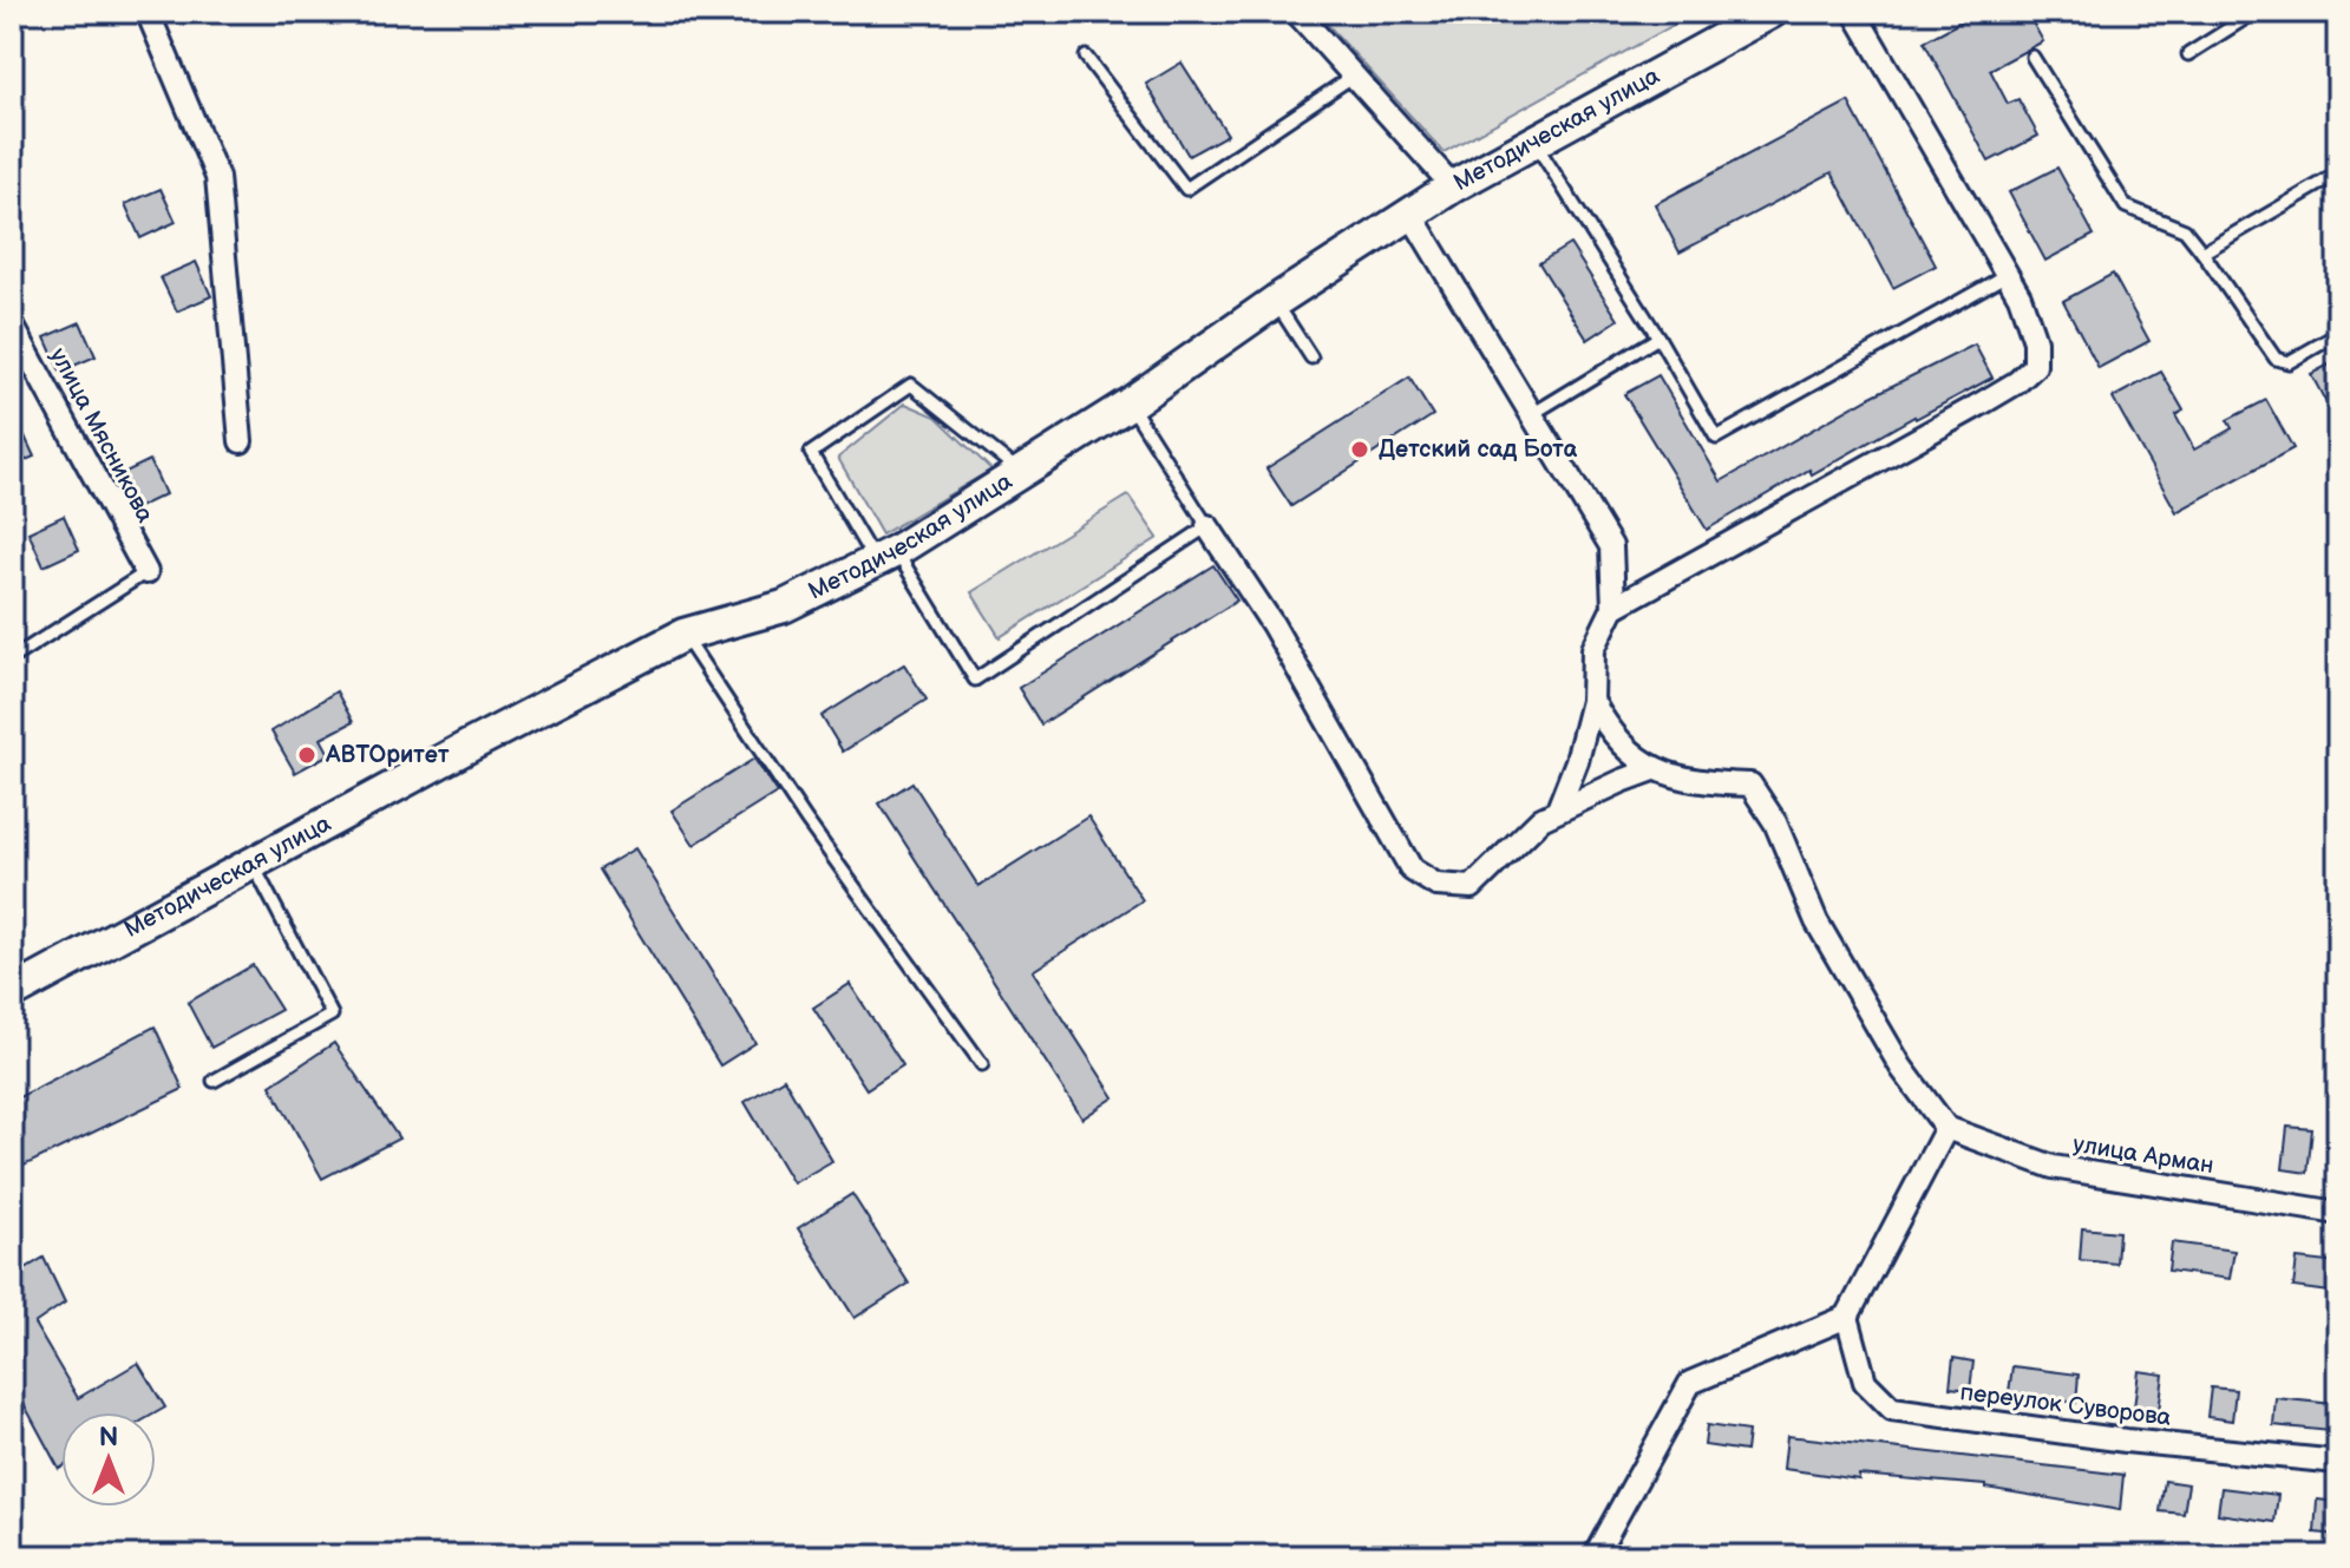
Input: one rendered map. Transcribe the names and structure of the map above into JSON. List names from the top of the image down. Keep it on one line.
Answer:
{"streets":{"main road":["Методическая улица"],"street":["улица Мясникова","улица Арман","переулок Суворова"]},"places":["Детский сад Бота","АВТОритет"],"north":"top"}
